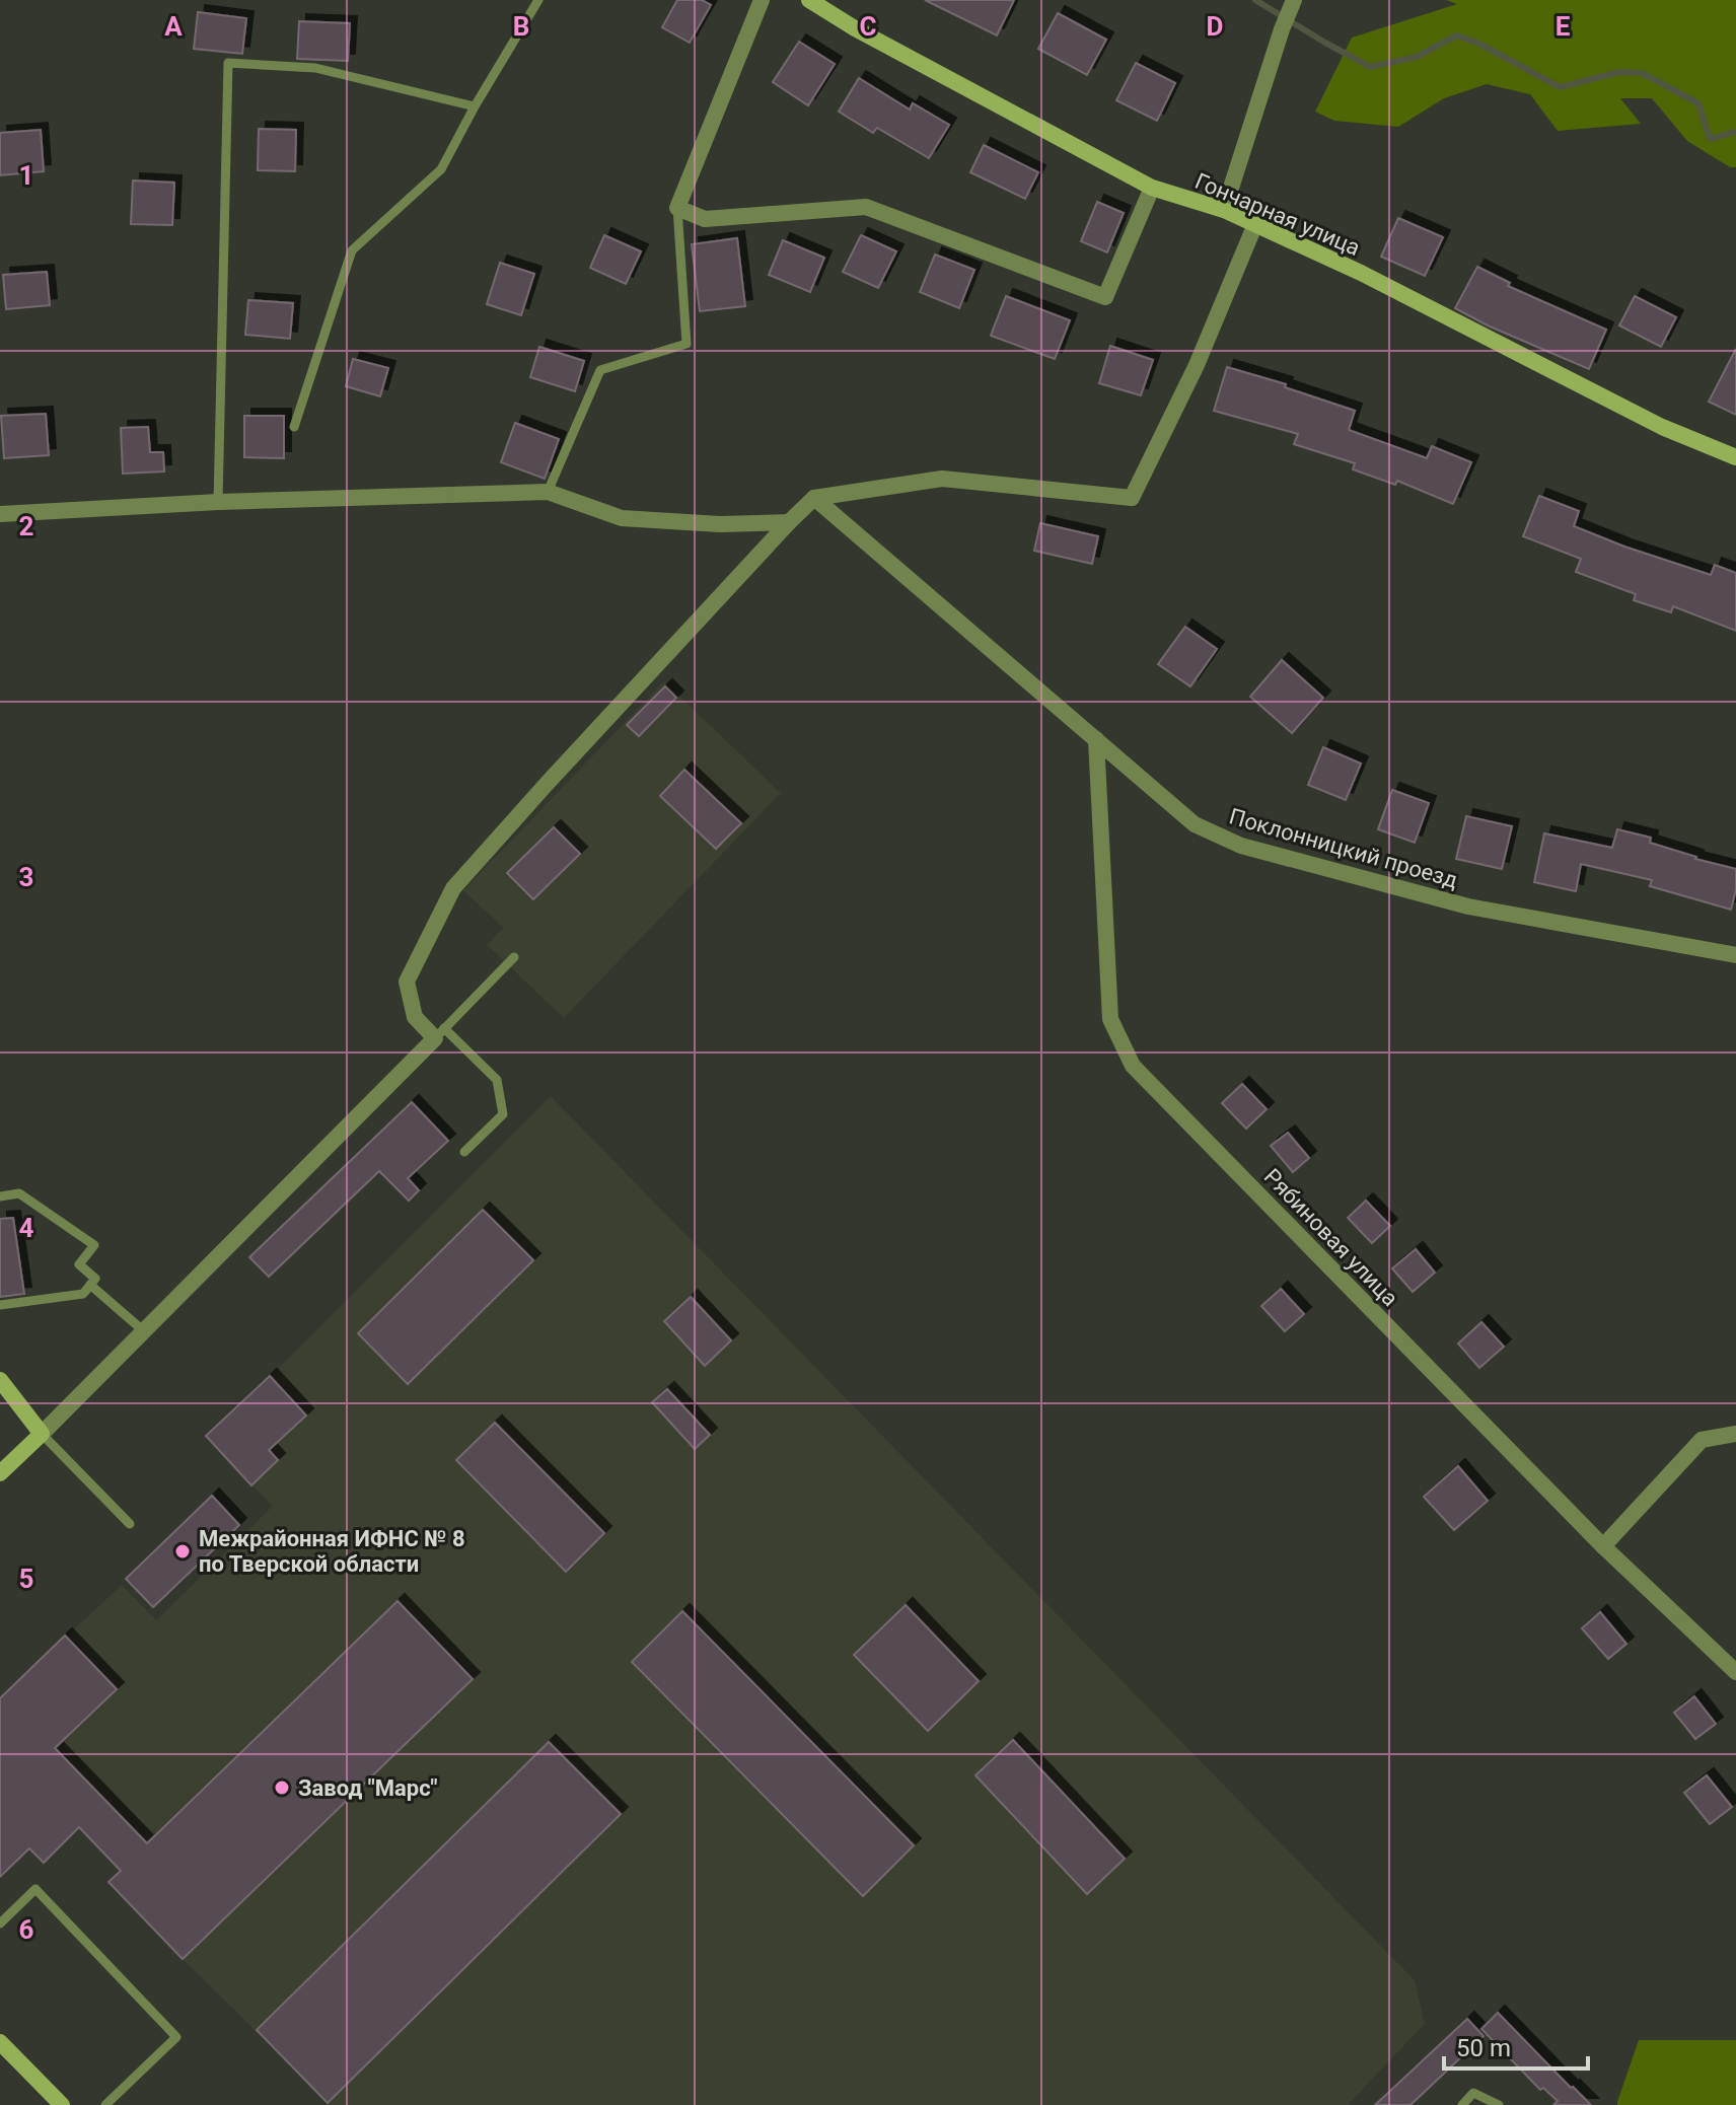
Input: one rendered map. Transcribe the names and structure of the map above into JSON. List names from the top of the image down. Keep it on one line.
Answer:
{"streets":{"street":["Гончарная улица","Поклонницкий проезд","Рябиновая улица"]},"crossings":[["Поклонницкий проезд","Рябиновая улица"]],"places":["Межрайонная ИФНС № 8 по Тверской области","Завод \"Марс\""],"scale_bar":"50 m","grid":{"columns":["A","B","C","D","E"],"rows":["1","2","3","4","5","6"]}}
